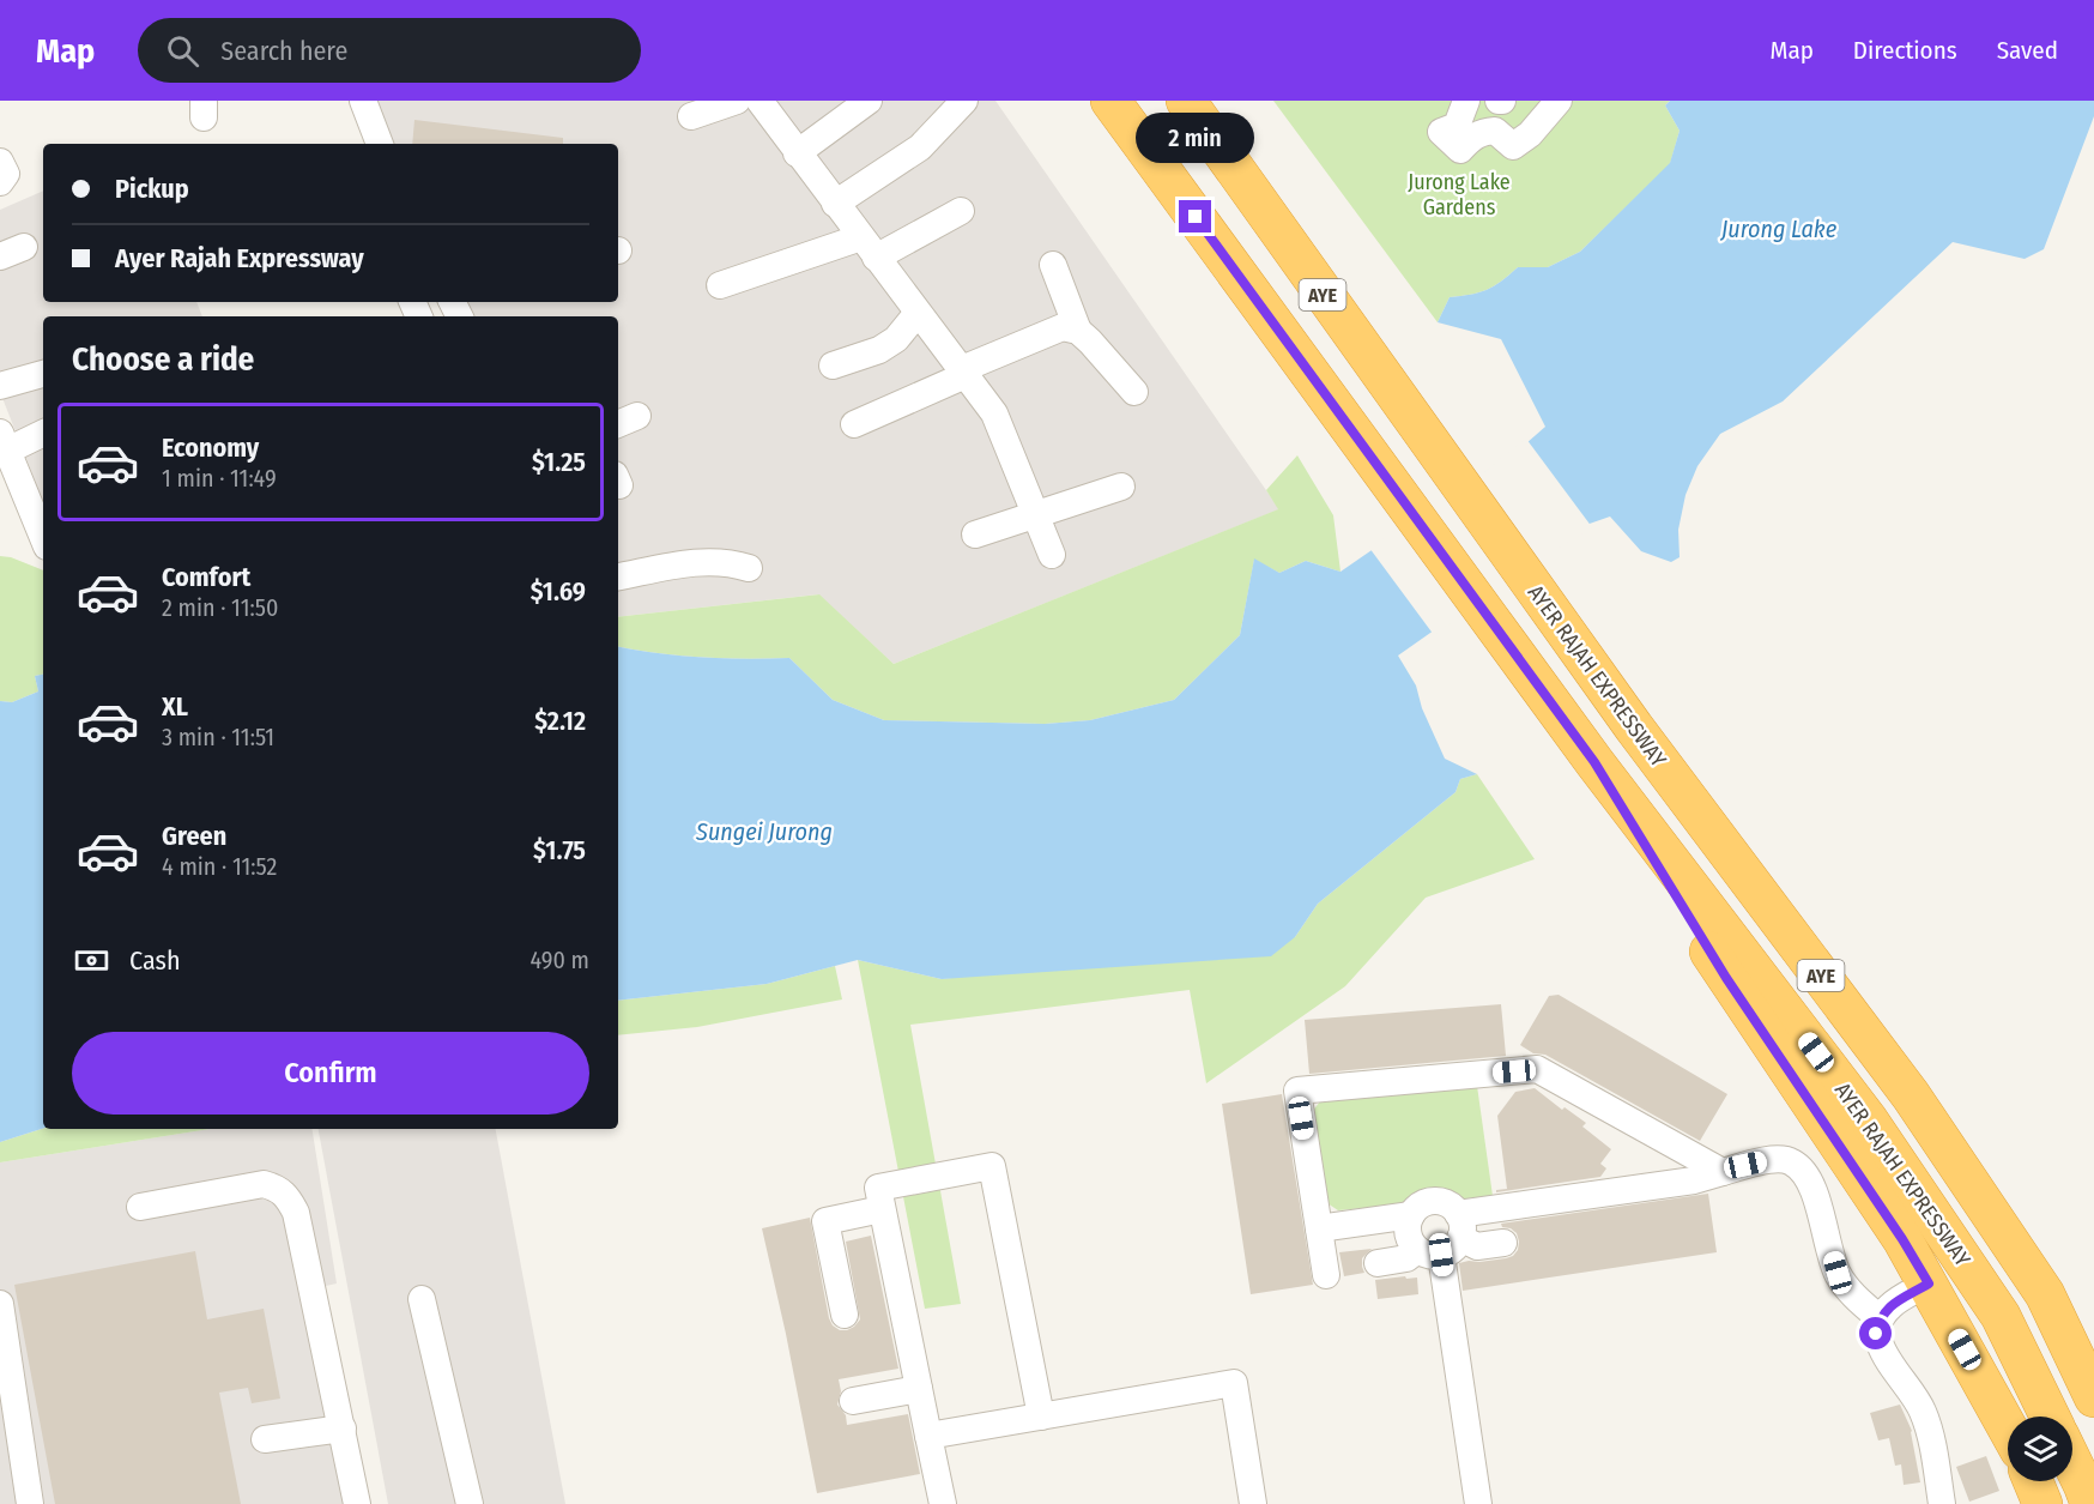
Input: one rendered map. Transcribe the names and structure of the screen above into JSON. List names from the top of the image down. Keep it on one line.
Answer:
{"streets":{"highway":["AYE","AYER RAJAH EXPRESSWAY"]},"water":["Jurong Lake","Sungei Jurong"],"parks":["Jurong Lake Gardens"],"page":{"header":"Map","search":"Search here","nav":["Map","Directions","Saved"],"bubble":"2 min","banner":["Pickup","Ayer Rajah Expressway"],"heading":"Choose a ride","list":[{"name":"Economy","note":"1 min · 11:49","value":"$1.25"},{"name":"Comfort","note":"2 min · 11:50","value":"$1.69"},{"name":"XL","note":"3 min · 11:51","value":"$2.12"},{"name":"Green","note":"4 min · 11:52","value":"$1.75"}],"pay":["Cash","490 m"],"buttons":"Confirm"}}
